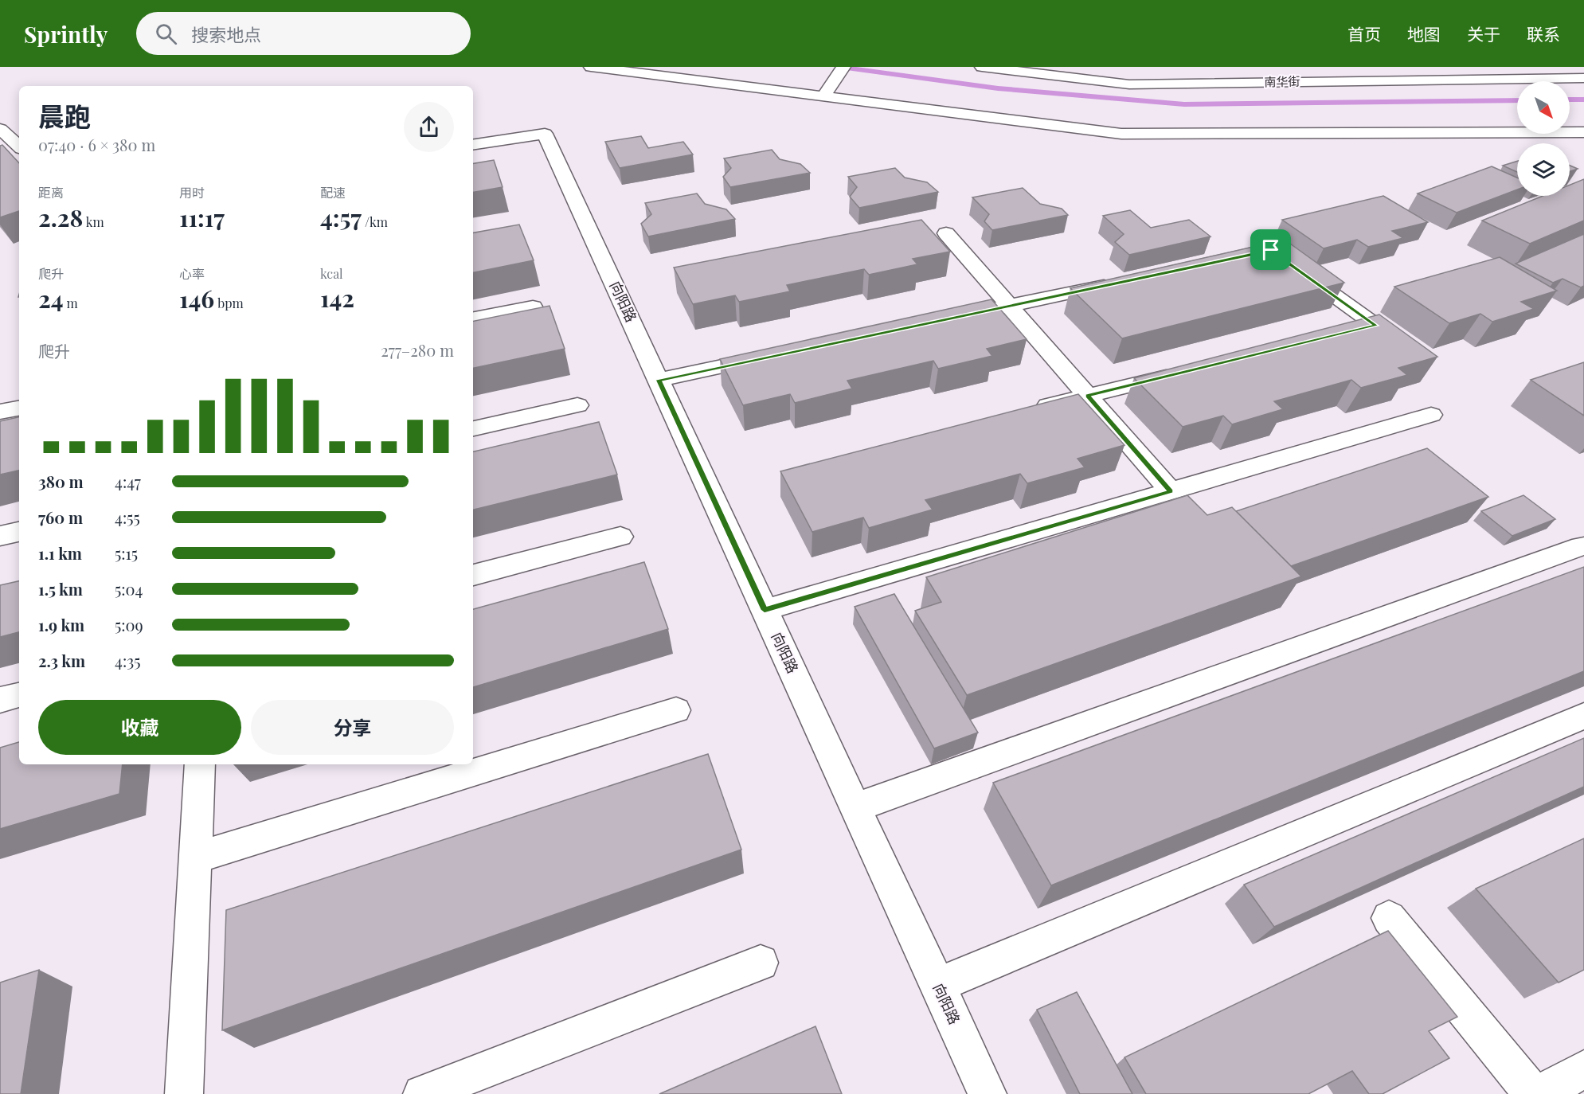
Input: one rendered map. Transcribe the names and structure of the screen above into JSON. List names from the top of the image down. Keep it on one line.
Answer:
{"streets":{"street":["南华街","向阳路"]},"north":"bottom right","page":{"header":"Sprintly","search":"搜索地点","nav":["首页","地图","关于","联系"],"heading":["晨跑","07:40 · 6 × 380 m"],"stats":[["距离","2.28 km"],["用时","11:17"],["配速","4:57 /km"],["爬升","24 m"],["心率","146 bpm"],["kcal","142"]],"chart":["爬升","277–280 m"],"list":[{"name":"380 m","note":"4:47"},{"name":"760 m","note":"4:55"},{"name":"1.1 km","note":"5:15"},{"name":"1.5 km","note":"5:04"},{"name":"1.9 km","note":"5:09"},{"name":"2.3 km","note":"4:35"}],"buttons":["收藏","分享"]}}
